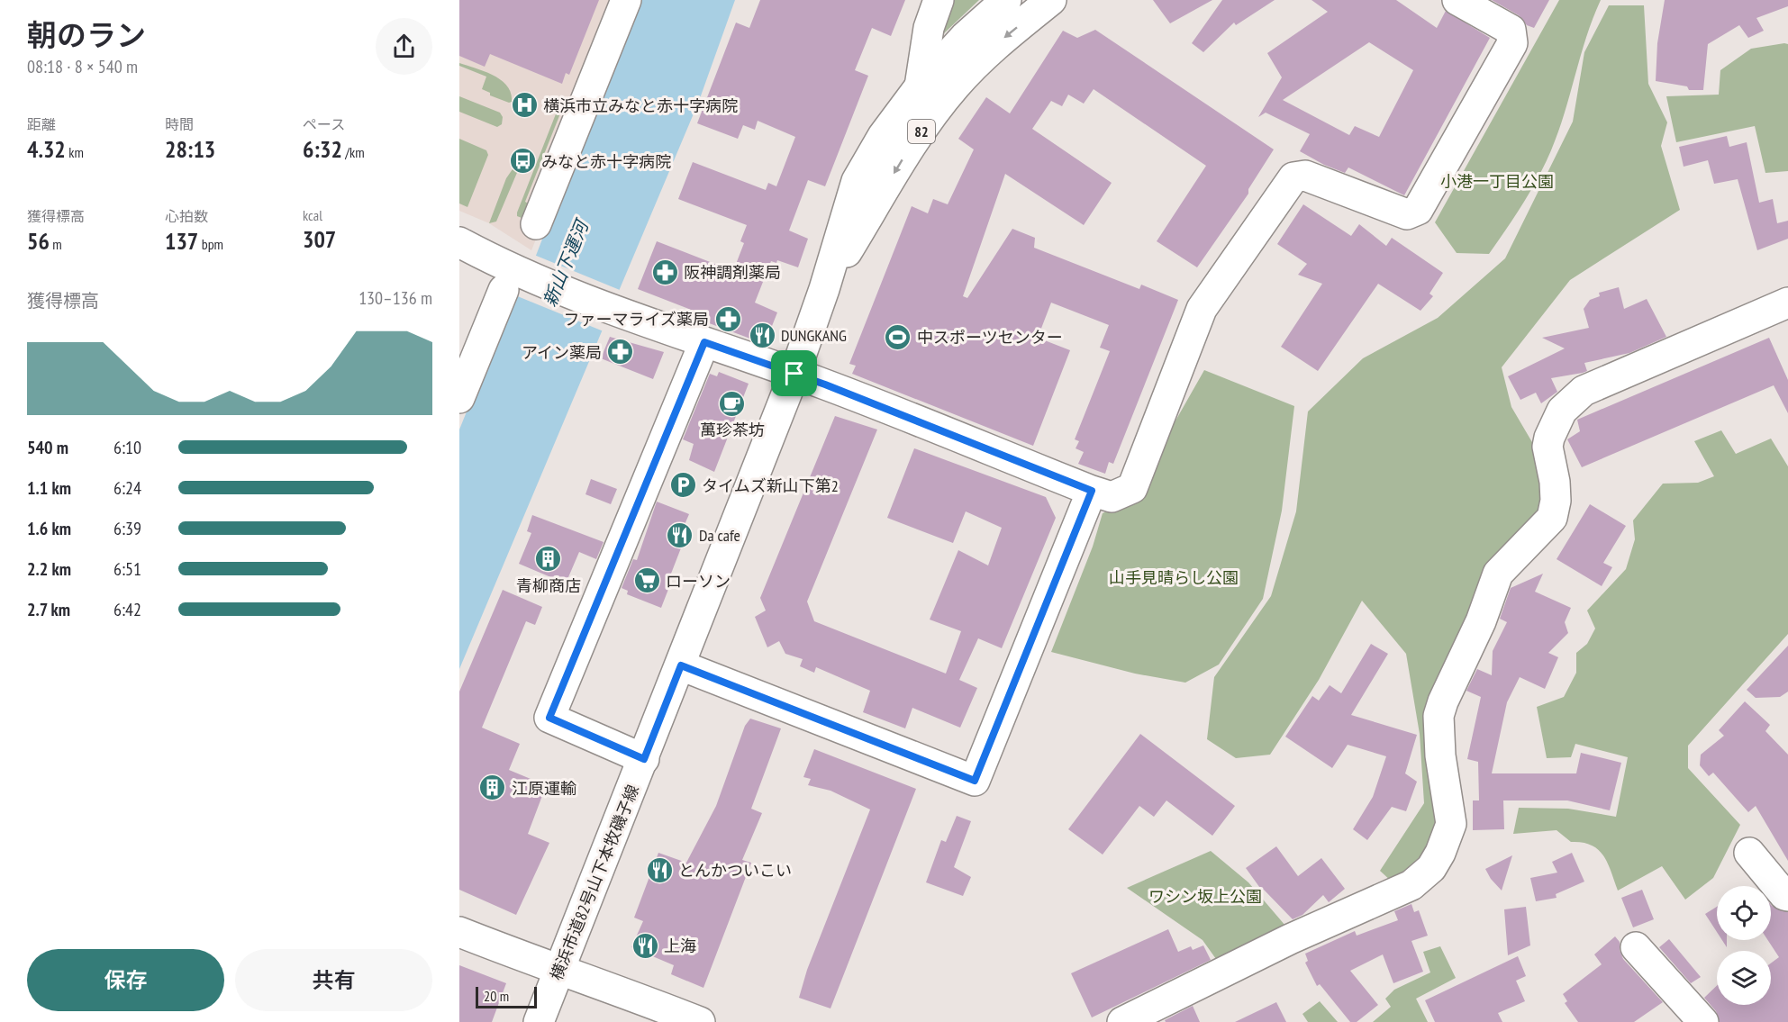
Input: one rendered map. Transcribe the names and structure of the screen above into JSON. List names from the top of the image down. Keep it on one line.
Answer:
{"streets":{"street":["82","横浜市道82号山下本牧磯子線"]},"water":["新山下運河"],"parks":["小港一丁目公園","山手見晴らし公園","ワシン坂上公園"],"places":{"hospital":["横浜市立みなと赤十字病院"],"bus stop":["みなと赤十字病院"],"pharmacy":["阪神調剤薬局","ファーマライズ薬局","アイン薬局"],"restaurant":["DUNGKANG","Da cafe","とんかついこい","上海"],"sports":["中スポーツセンター"],"cafe":["萬珍茶坊"],"parking":["タイムズ新山下第2"],"building":["青柳商店","江原運輸"],"supermarket":["ローソン"]},"scale_bar":"20 m","page":{"heading":["朝のラン","08:18 · 8 × 540 m"],"stats":[["距離","4.32 km"],["時間","28:13"],["ペース","6:32 /km"],["獲得標高","56 m"],["心拍数","137 bpm"],["kcal","307"]],"chart":["獲得標高","130–136 m"],"list":[{"name":"540 m","note":"6:10"},{"name":"1.1 km","note":"6:24"},{"name":"1.6 km","note":"6:39"},{"name":"2.2 km","note":"6:51"},{"name":"2.7 km","note":"6:42"}],"buttons":["保存","共有"],"scale":"20 m"}}
